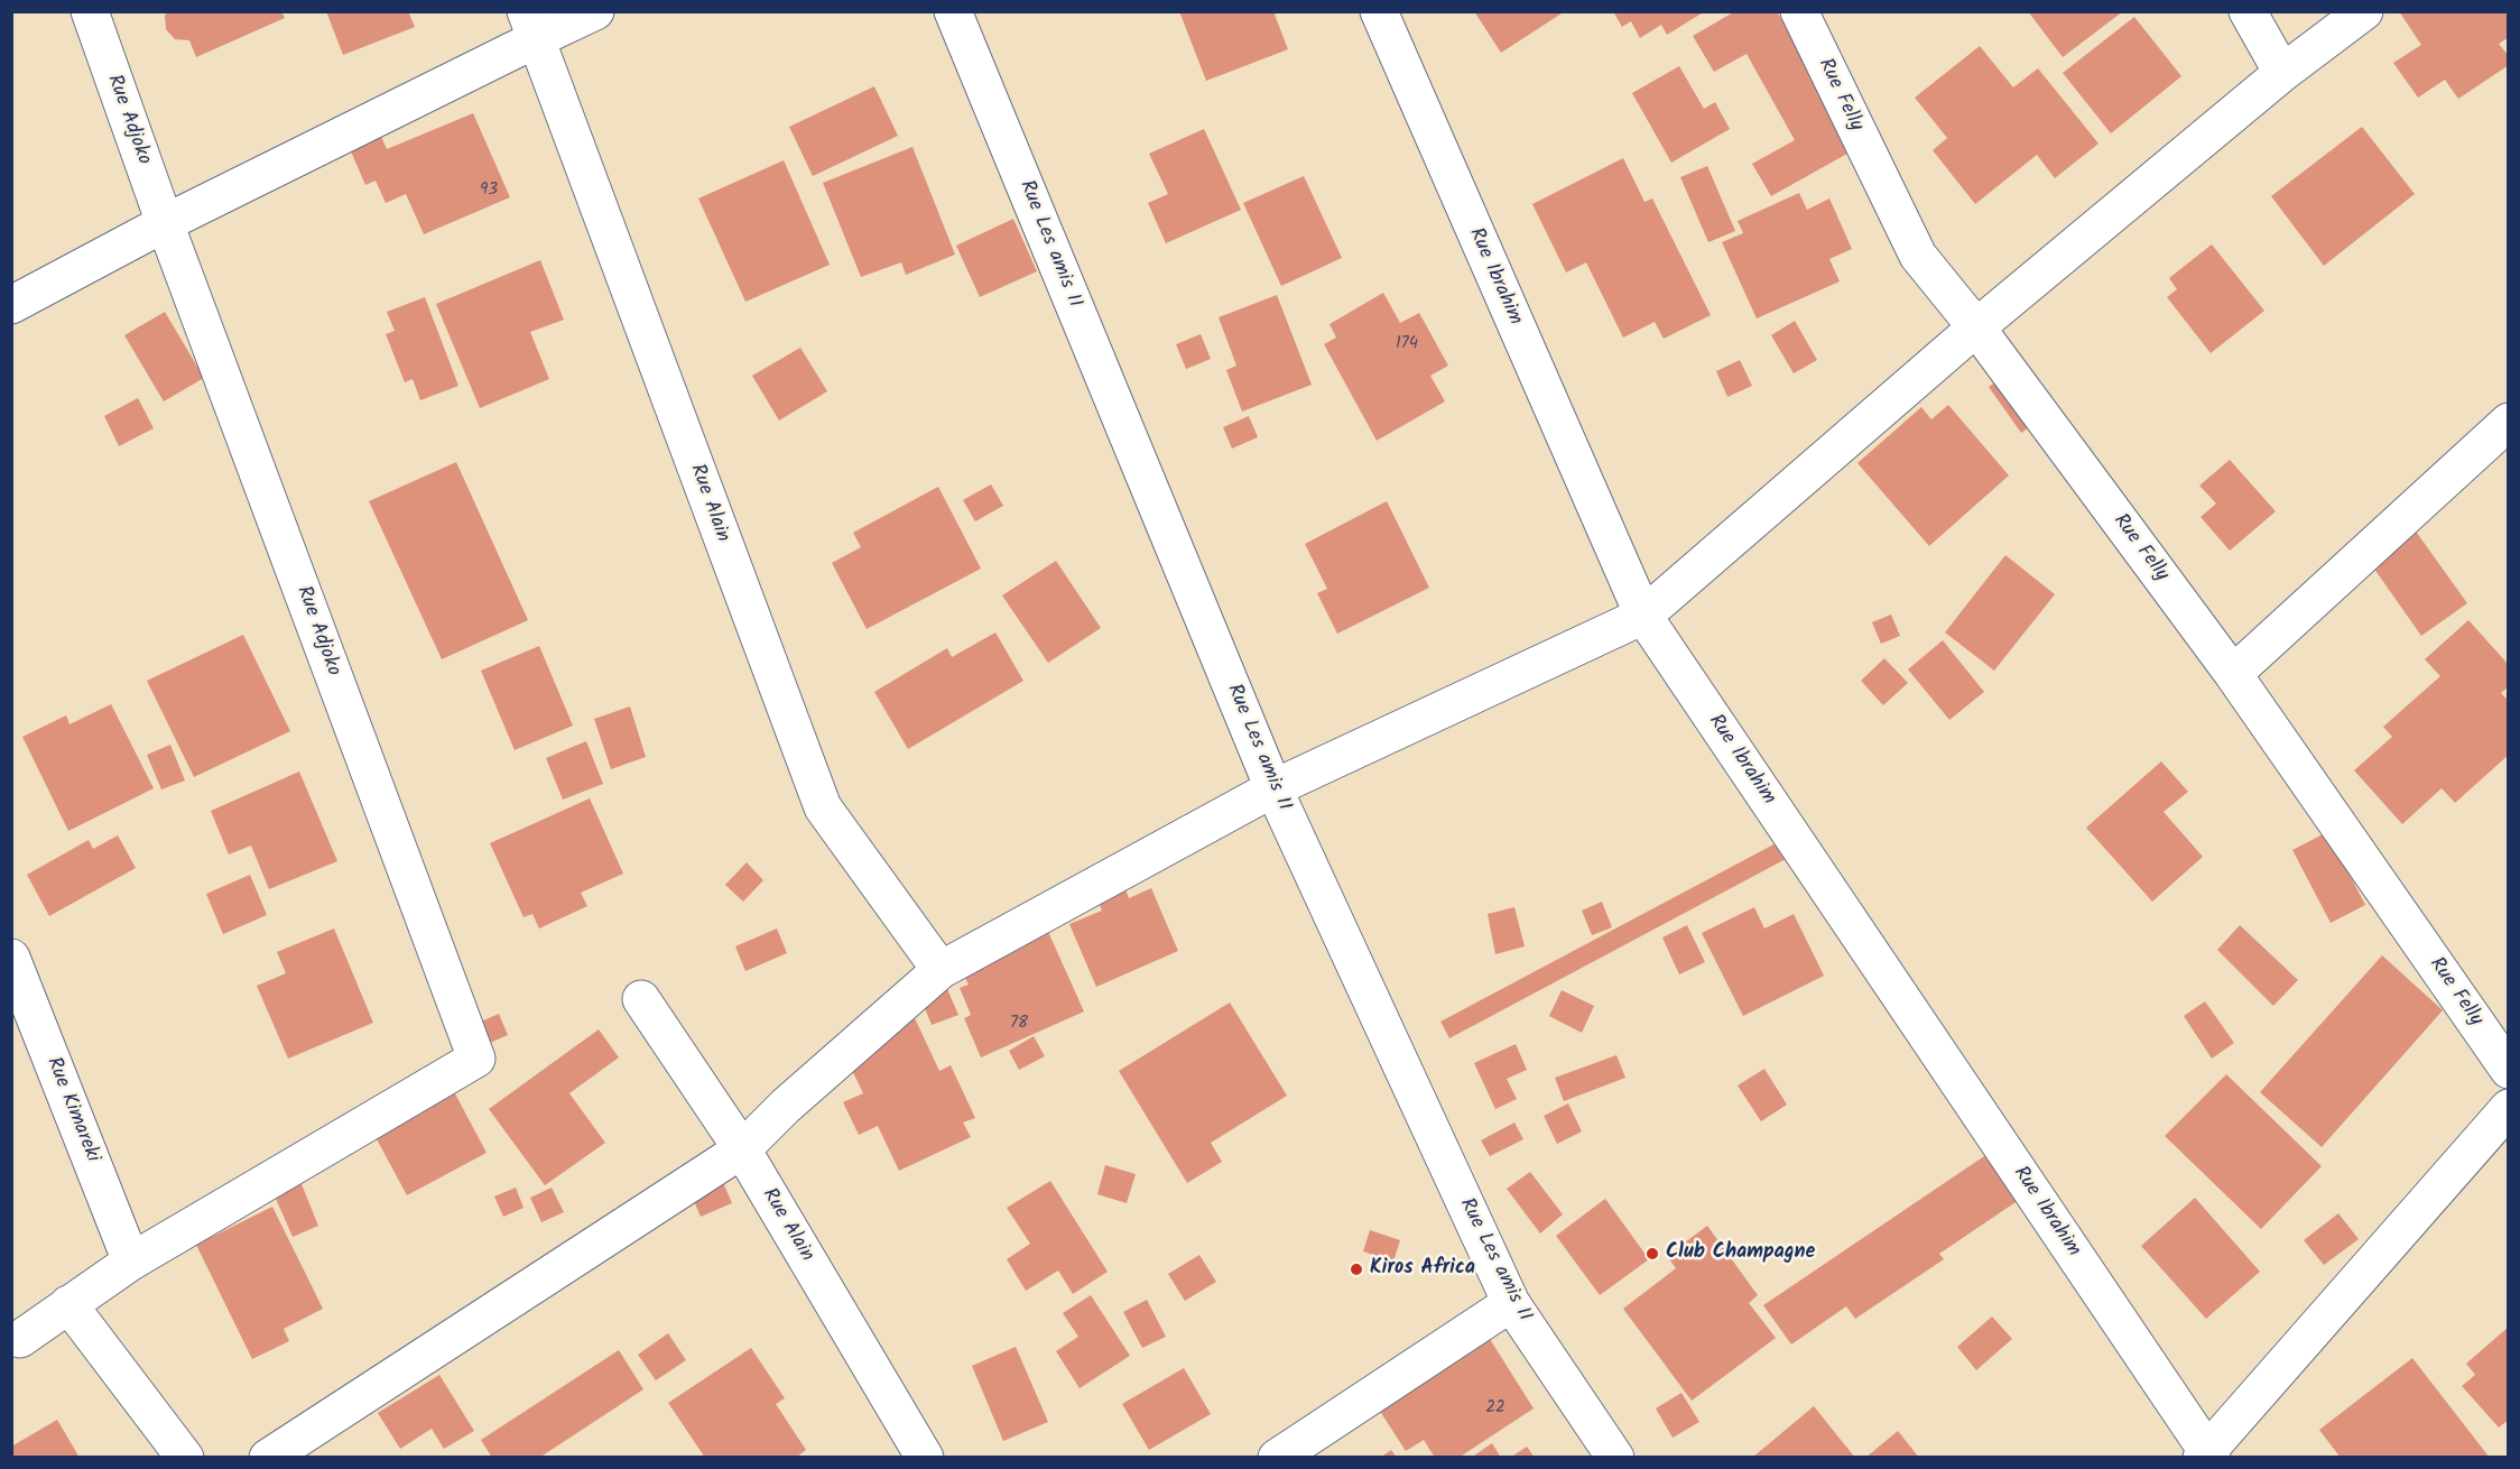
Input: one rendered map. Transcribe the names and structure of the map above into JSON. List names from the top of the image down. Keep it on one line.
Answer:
{"streets":{"street":["Rue Felly","Rue Adjoko","Rue Les amis II","Rue Ibrahim","Rue Alain","Rue Kimareki"]},"crossings":[["Rue Adjoko","Rue Kimareki"]],"places":["Club Champagne","Kiros Africa"],"house_numbers":["93","174","78","22"]}
